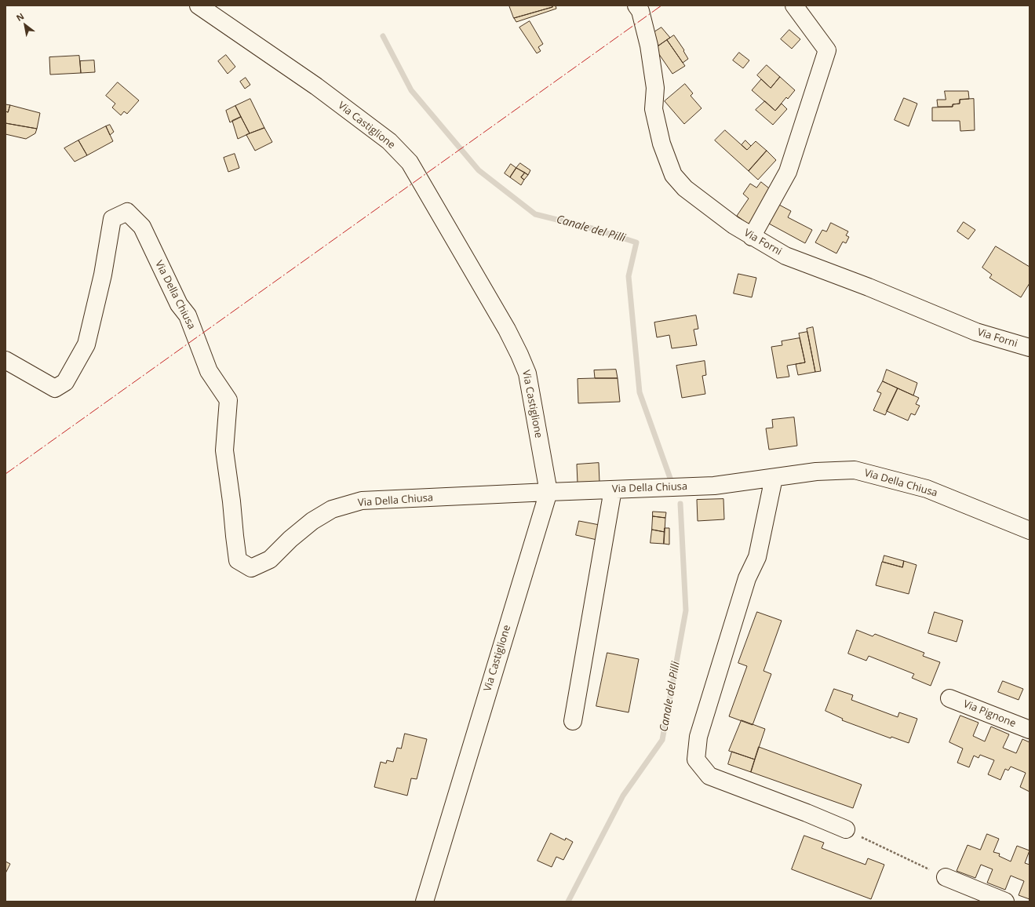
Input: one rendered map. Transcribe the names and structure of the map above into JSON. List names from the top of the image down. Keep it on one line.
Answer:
{"streets":{"street":["Via Castiglione","Via Forni","Via Della Chiusa","Via Pignone"]},"crossings":[["Via Castiglione","Via Della Chiusa"]],"water":["Canale del Pilli"],"north":"top left"}
